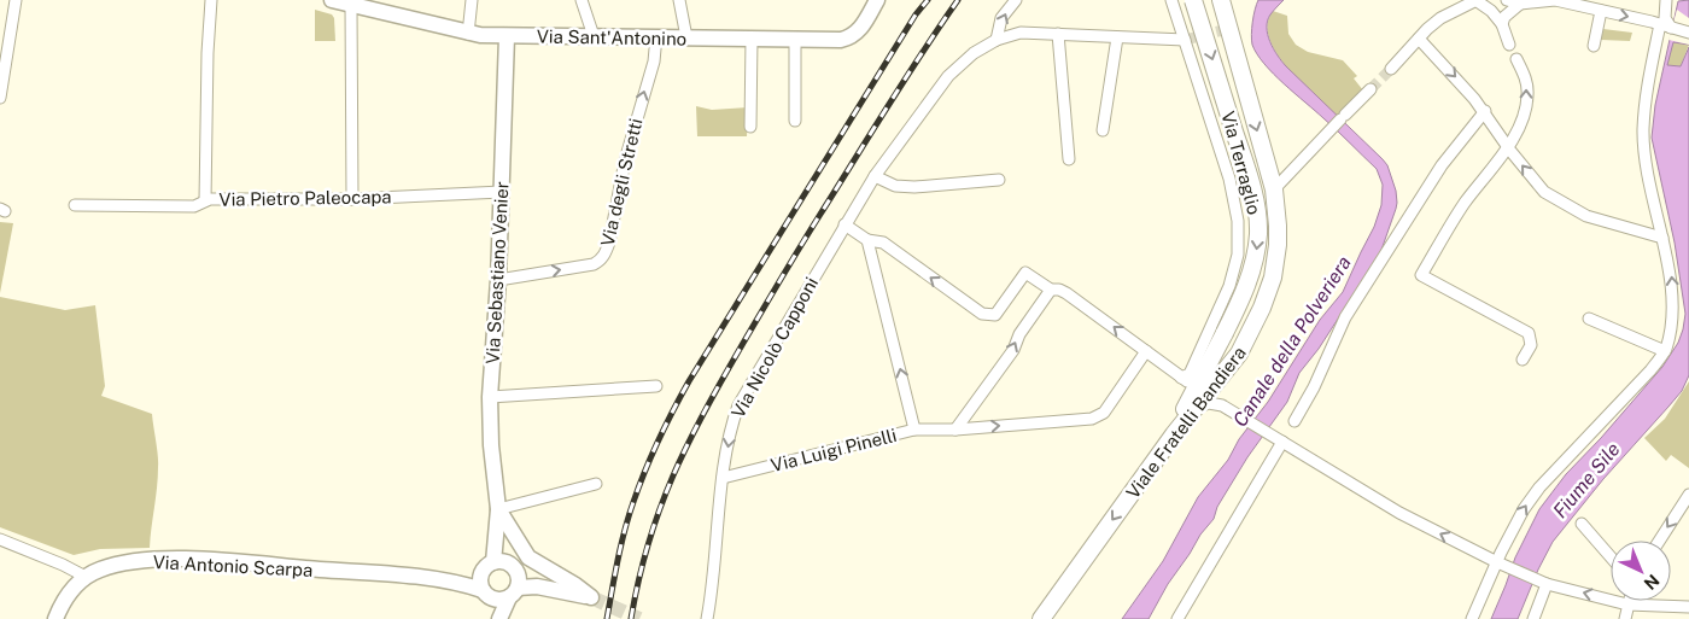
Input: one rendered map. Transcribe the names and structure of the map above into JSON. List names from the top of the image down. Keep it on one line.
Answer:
{"streets":{"main road":["Via Terraglio","Viale Fratelli Bandiera"],"street":["Via Sant'Antonino","Via degli Stretti","Via Pietro Paleocapa","Via Sebastiano Venier","Via Nicolò Capponi","Via Luigi Pinelli","Via Antonio Scarpa"]},"crossings":[["Via Sant'Antonino","Via degli Stretti"],["Via Sant'Antonino","Via Sebastiano Venier"],["Via Terraglio","Viale Fratelli Bandiera"],["Via degli Stretti","Via Sebastiano Venier"],["Via Pietro Paleocapa","Via Sebastiano Venier"],["Via Sebastiano Venier","Via Antonio Scarpa"],["Via Nicolò Capponi","Via Luigi Pinelli"]],"one_way":["Via Terraglio","Via degli Stretti","Via Nicolò Capponi","Via Luigi Pinelli"],"water":["Canale della Polveriera","Fiume Sile"],"north":"bottom right"}
